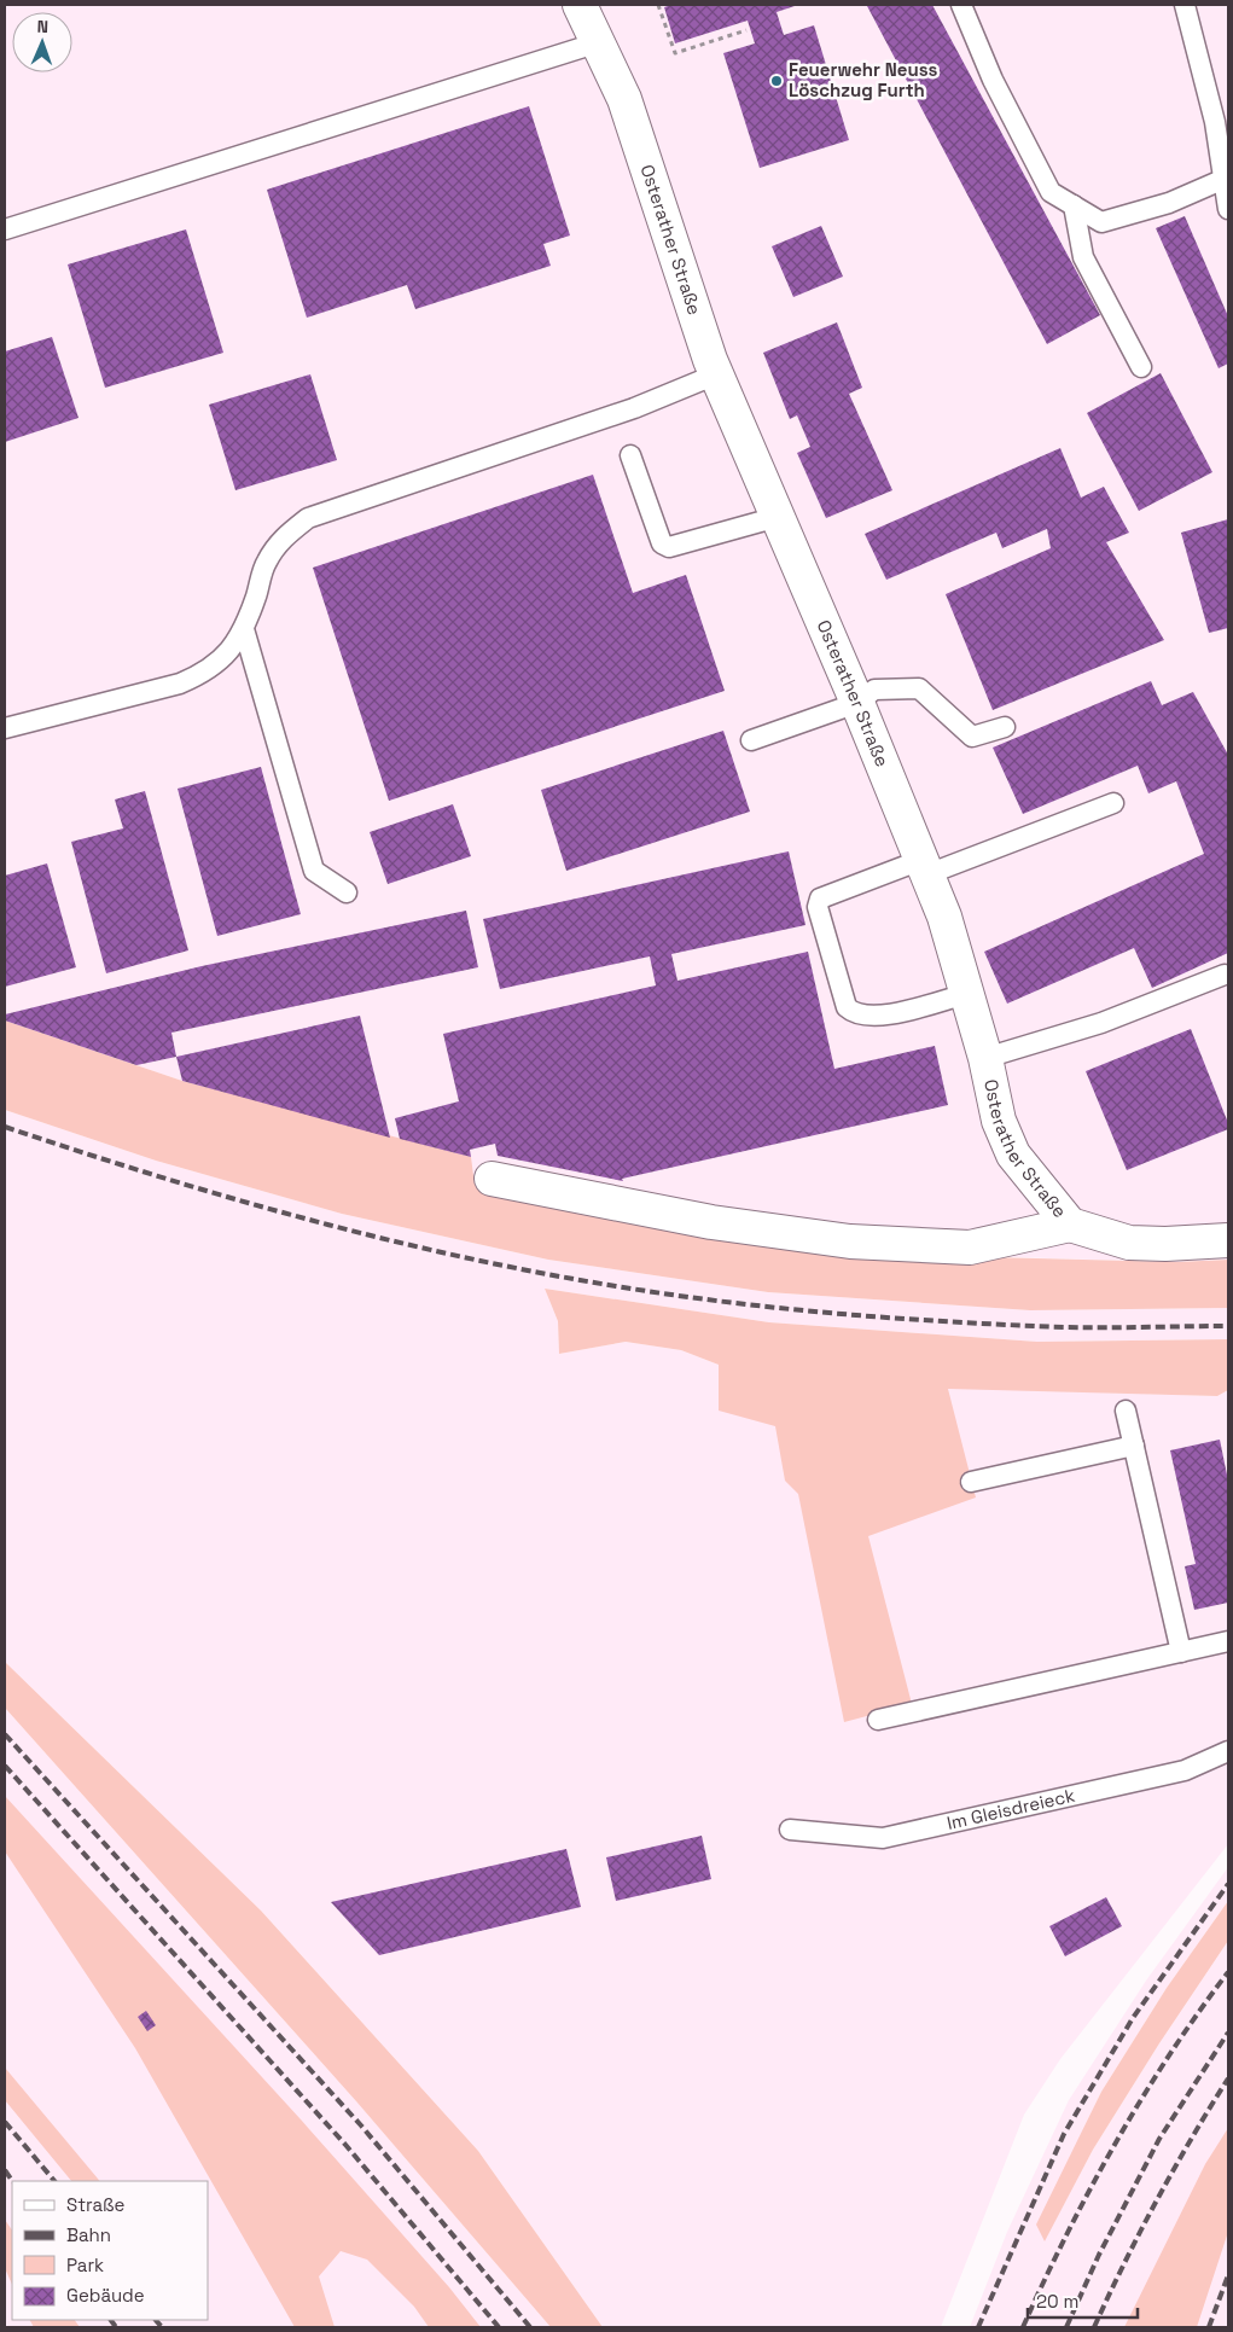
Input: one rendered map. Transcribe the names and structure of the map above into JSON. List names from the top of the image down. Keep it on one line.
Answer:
{"streets":{"street":["Osterather Straße"],"lane":["Im Gleisdreieck"]},"places":["Feuerwehr Neuss Löschzug Furth"],"legend":["Straße","Bahn","Park","Gebäude"],"scale_bar":"20 m","north":"top"}
